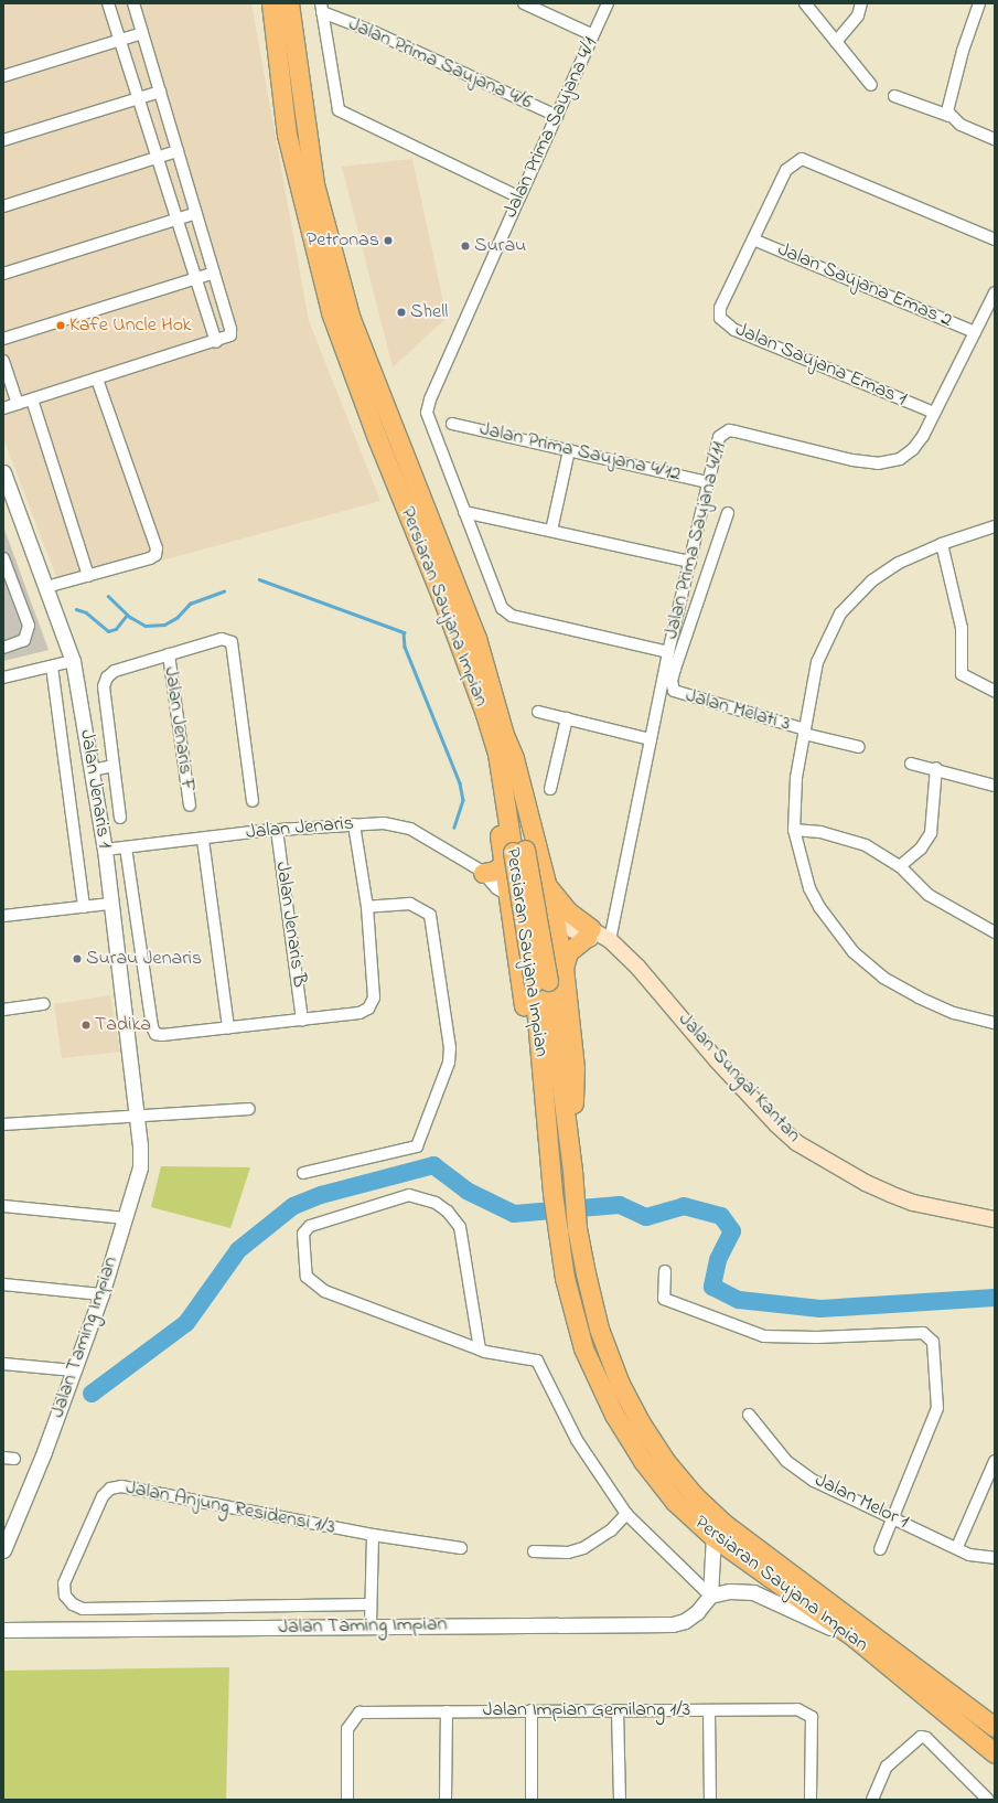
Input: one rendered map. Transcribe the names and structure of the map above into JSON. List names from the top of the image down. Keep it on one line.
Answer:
{"streets":{"highway":["Persiaran Saujana Impian"],"main road":["Jalan Sungai Kantan"],"street":["Jalan Prima Saujana 4/6","Jalan Prima Saujana 4/1","Jalan Saujana Emas 2","Jalan Saujana Emas 1","Jalan Prima Saujana 4/12","Jalan Prima Saujana 4/11","Jalan Melati 3","Jalan Jenaris F","Jalan Jenaris 1","Jalan Jenaris","Jalan Jenaris B","Jalan Taming Impian","Jalan Melor 1","Jalan Anjung Residensi 1/3","Jalan Impian Gemilang 1/3"]},"crossings":[["Jalan Prima Saujana 4/6","Jalan Prima Saujana 4/1"],["Jalan Prima Saujana 4/1","Jalan Prima Saujana 4/11"],["Jalan Saujana Emas 2","Jalan Saujana Emas 1"],["Jalan Saujana Emas 2","Jalan Prima Saujana 4/11"],["Jalan Saujana Emas 1","Jalan Prima Saujana 4/11"],["Jalan Prima Saujana 4/12","Jalan Prima Saujana 4/11"],["Jalan Prima Saujana 4/11","Jalan Sungai Kantan"],["Jalan Jenaris 1","Jalan Jenaris"],["Jalan Jenaris 1","Jalan Taming Impian"],["Jalan Jenaris","Jalan Jenaris B"],["Jalan Jenaris","Jalan Sungai Kantan"]],"places":["Petronas","Surau","Shell","Kafe Uncle Hok","Surau Jenaris","Tadika"]}
